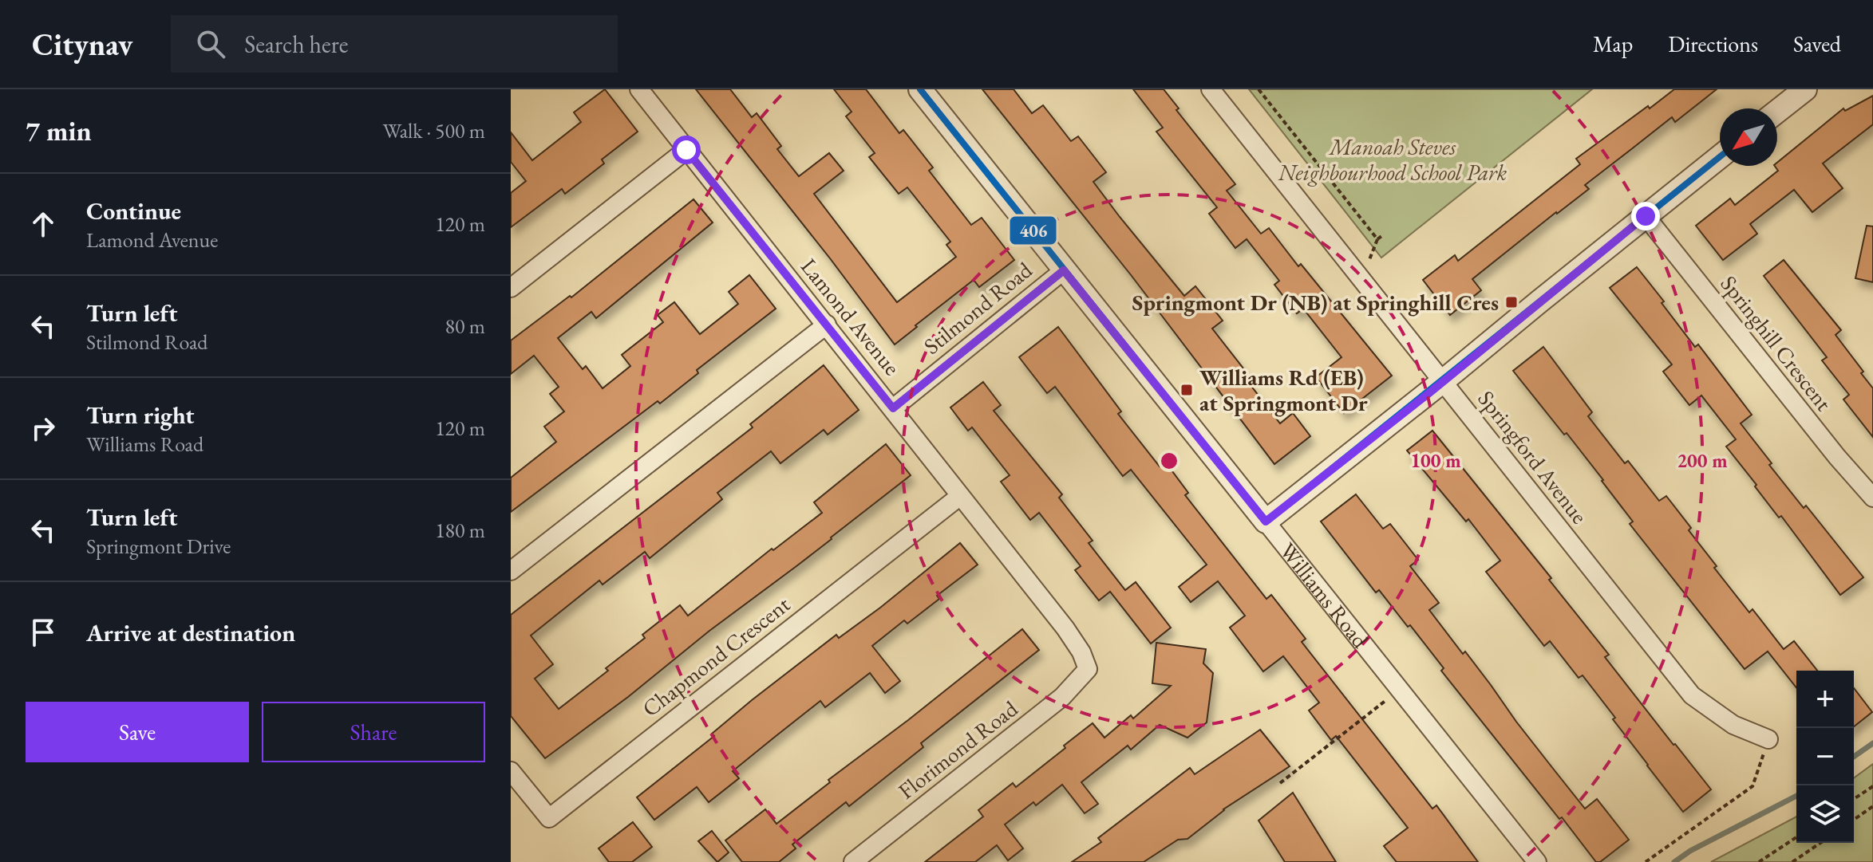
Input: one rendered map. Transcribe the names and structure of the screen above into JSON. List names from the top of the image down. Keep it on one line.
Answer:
{"streets":{"street":["Stilmond Road","Lamond Avenue","Springhill Crescent","Springford Avenue","Williams Road","Chapmond Crescent","Florimond Road"]},"crossings":[["Stilmond Road","Lamond Avenue"],["Stilmond Road","Williams Road"],["Lamond Avenue","Chapmond Crescent"],["Lamond Avenue","Florimond Road"]],"parks":["Manoah Steves Neighbourhood School Park"],"places":{"transit":["Springmont Dr (NB) at Springhill Cres","Williams Rd (EB) at Springmont Dr"]},"lines":["transit line 406"],"north":"bottom left","page":{"header":"Citynav","search":"Search here","nav":["Map","Directions","Saved"],"heading":["7 min","Walk · 500 m"],"list":[["Continue","Lamond Avenue","120 m"],["Turn left","Stilmond Road","80 m"],["Turn right","Williams Road","120 m"],["Turn left","Springmont Drive","180 m"],"Arrive at destination"],"map_buttons":["+","−"],"buttons":["Save","Share"]},"rings":["100 m","200 m"]}
